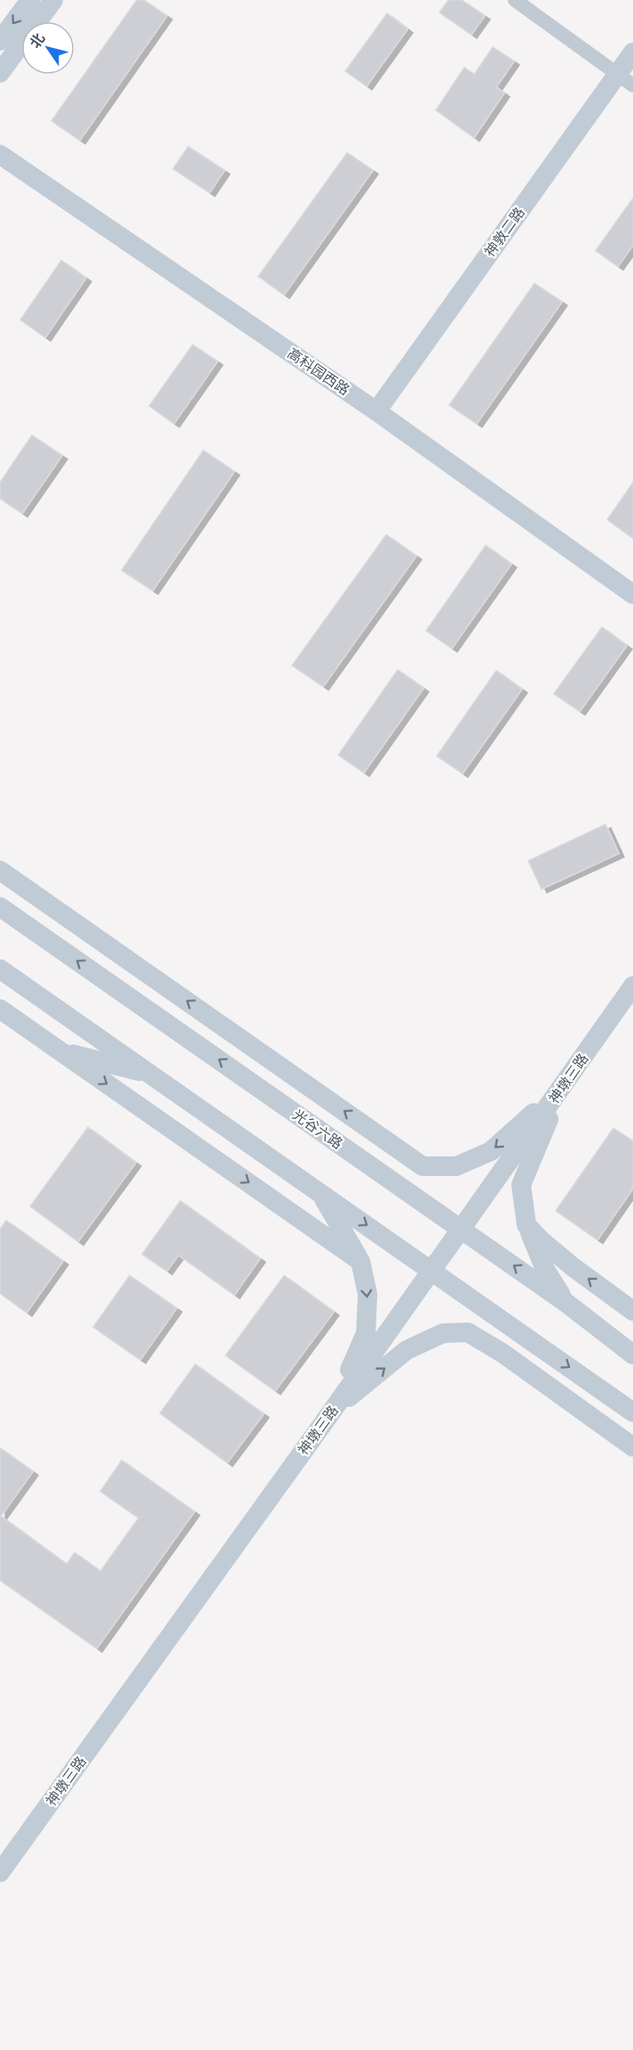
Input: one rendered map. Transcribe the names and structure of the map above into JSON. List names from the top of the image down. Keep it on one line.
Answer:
{"streets":{"street":["神敦二路","高科园西路","神墩三路","光谷六路"]},"crossings":[["神敦二路","高科园西路"],["神墩三路","光谷六路"]],"north":"top left"}
